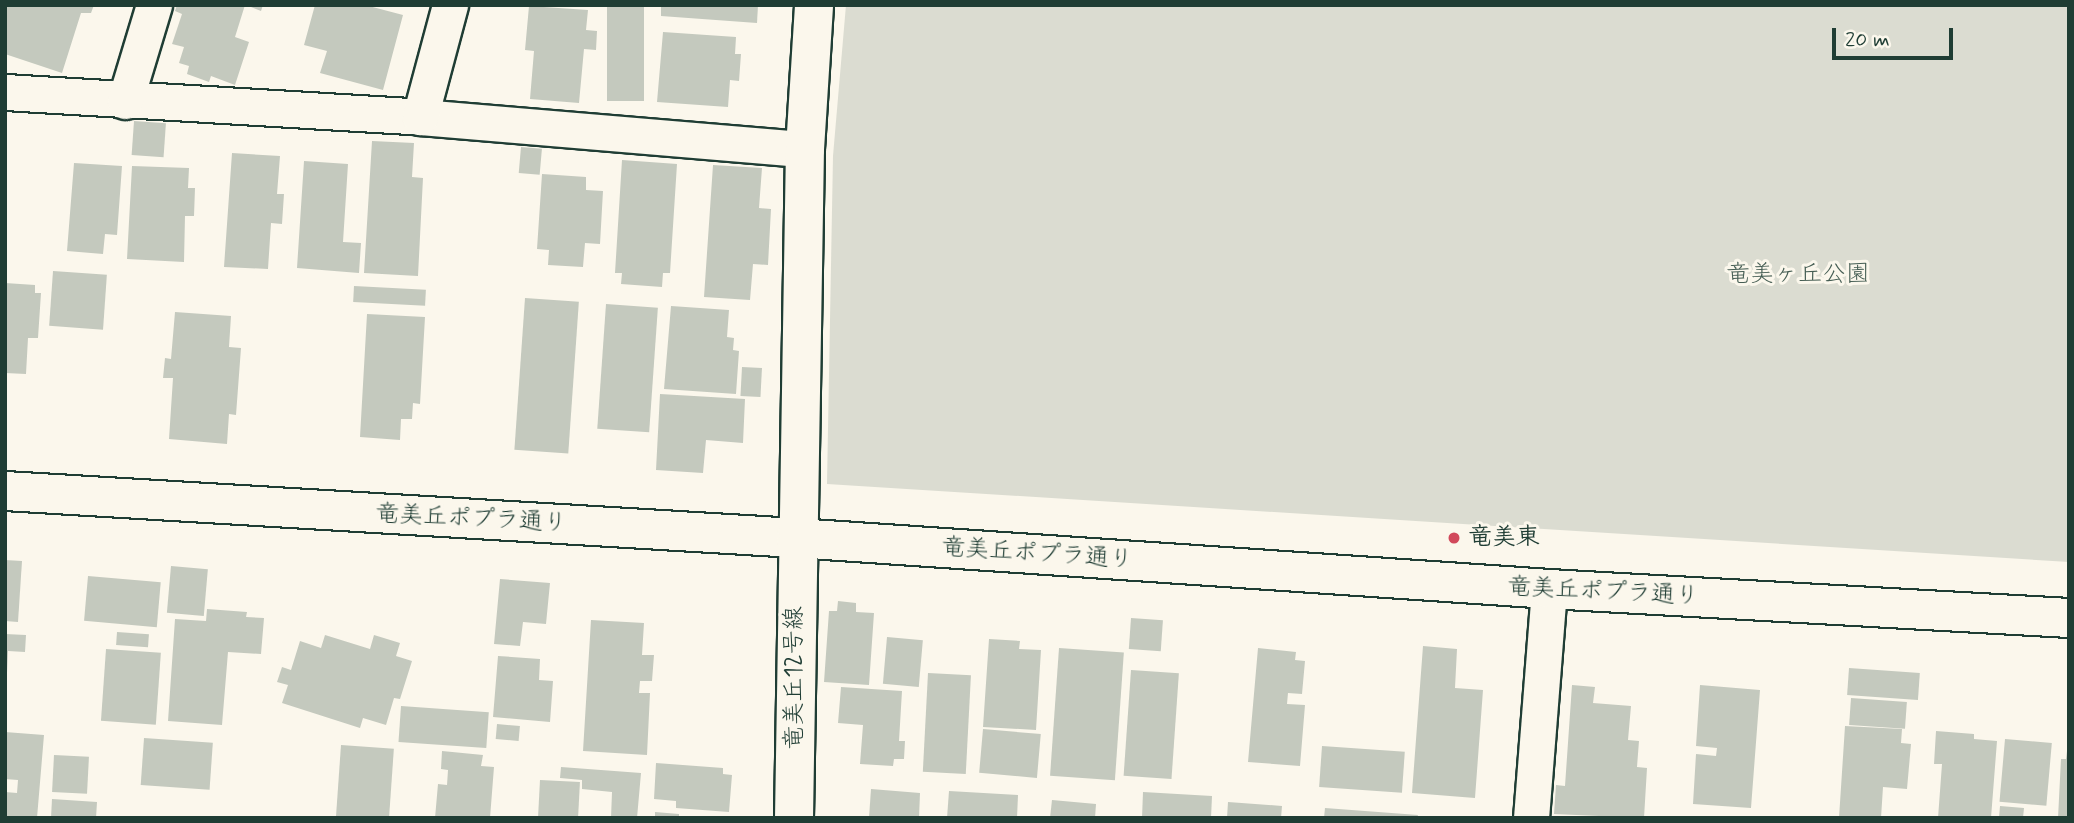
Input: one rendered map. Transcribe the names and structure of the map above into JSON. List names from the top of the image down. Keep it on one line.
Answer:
{"streets":{"street":["竜美丘ポプラ通り","竜美丘12号線"]},"crossings":[["竜美丘ポプラ通り","竜美丘12号線"]],"parks":["竜美ヶ丘公園"],"places":["竜美東"],"scale_bar":"20 m"}
